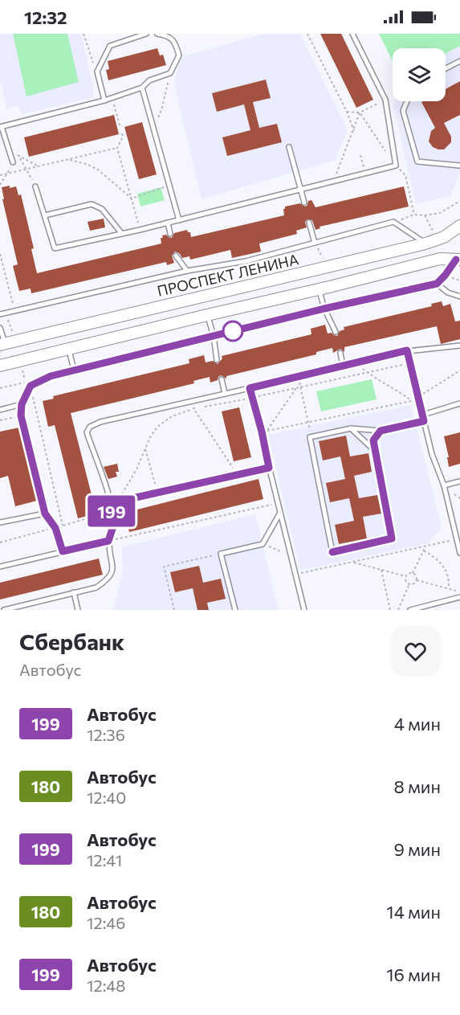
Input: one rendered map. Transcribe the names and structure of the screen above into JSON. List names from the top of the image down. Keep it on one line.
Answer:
{"streets":{"street":["ПРОСПЕКТ ЛЕНИНА"]},"lines":["bus line 199"],"page":{"status":"12:32","on_map":"199","heading":["Сбербанк","Автобус"],"list":[{"mark":"199","name":"Автобус","note":"12:36","value":"4 мин"},{"mark":"180","name":"Автобус","note":"12:40","value":"8 мин"},{"mark":"199","name":"Автобус","note":"12:41","value":"9 мин"},{"mark":"180","name":"Автобус","note":"12:46","value":"14 мин"},{"mark":"199","name":"Автобус","note":"12:48","value":"16 мин"}]}}
